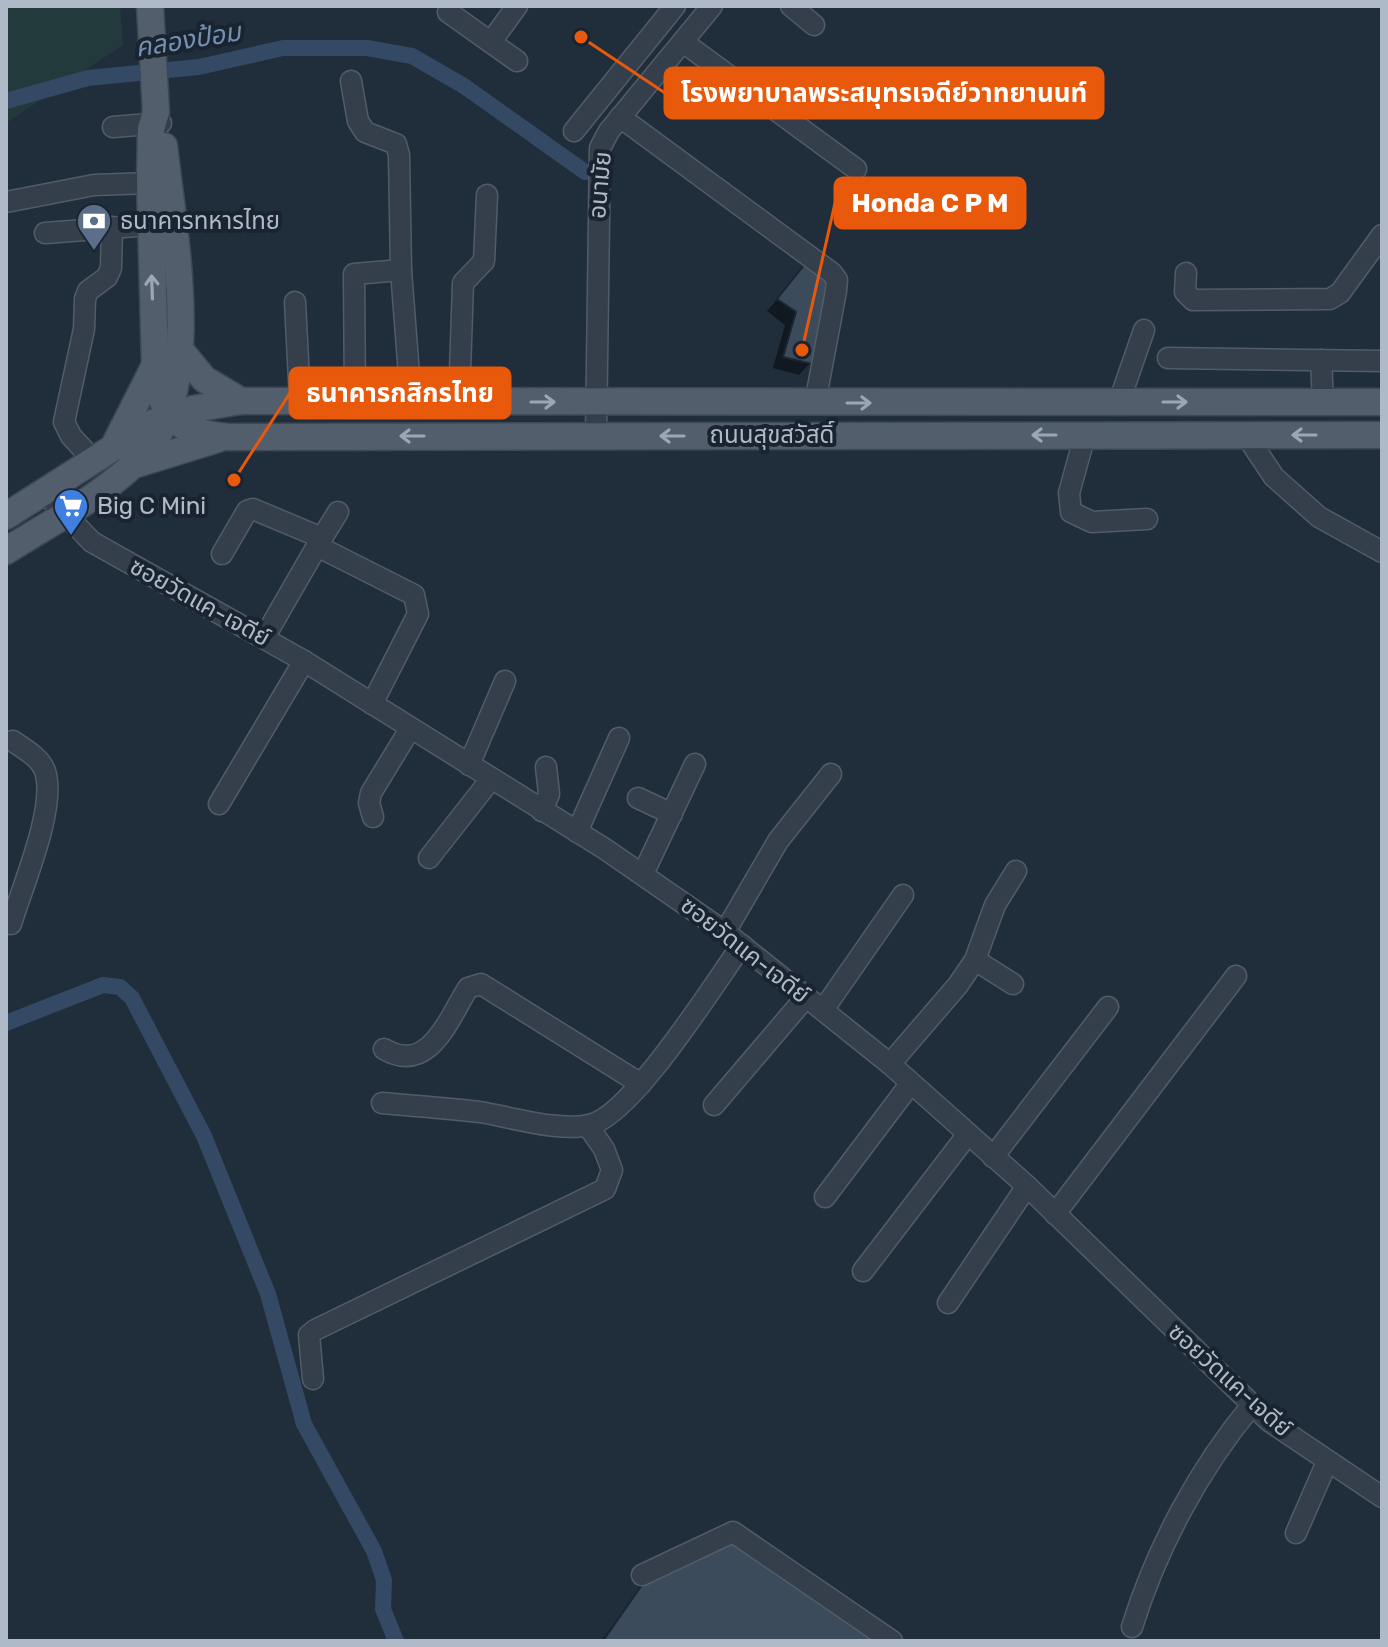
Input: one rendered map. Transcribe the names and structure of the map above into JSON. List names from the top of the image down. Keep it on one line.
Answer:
{"streets":{"main road":["ถนนสุขสวัสดิ์"],"street":["อนามัย","ซอยวัดแค-เจดีย์"]},"crossings":[["อนามัย","ถนนสุขสวัสดิ์"],["ถนนสุขสวัสดิ์","ซอยวัดแค-เจดีย์"]],"water":["คลองป้อม"],"places":{"other":["โรงพยาบาลพระสมุทรเจดีย์วาทยานนท์","Honda C P M","ธนาคารกสิกรไทย"],"bank":["ธนาคารทหารไทย"],"supermarket":["Big C Mini"]}}
